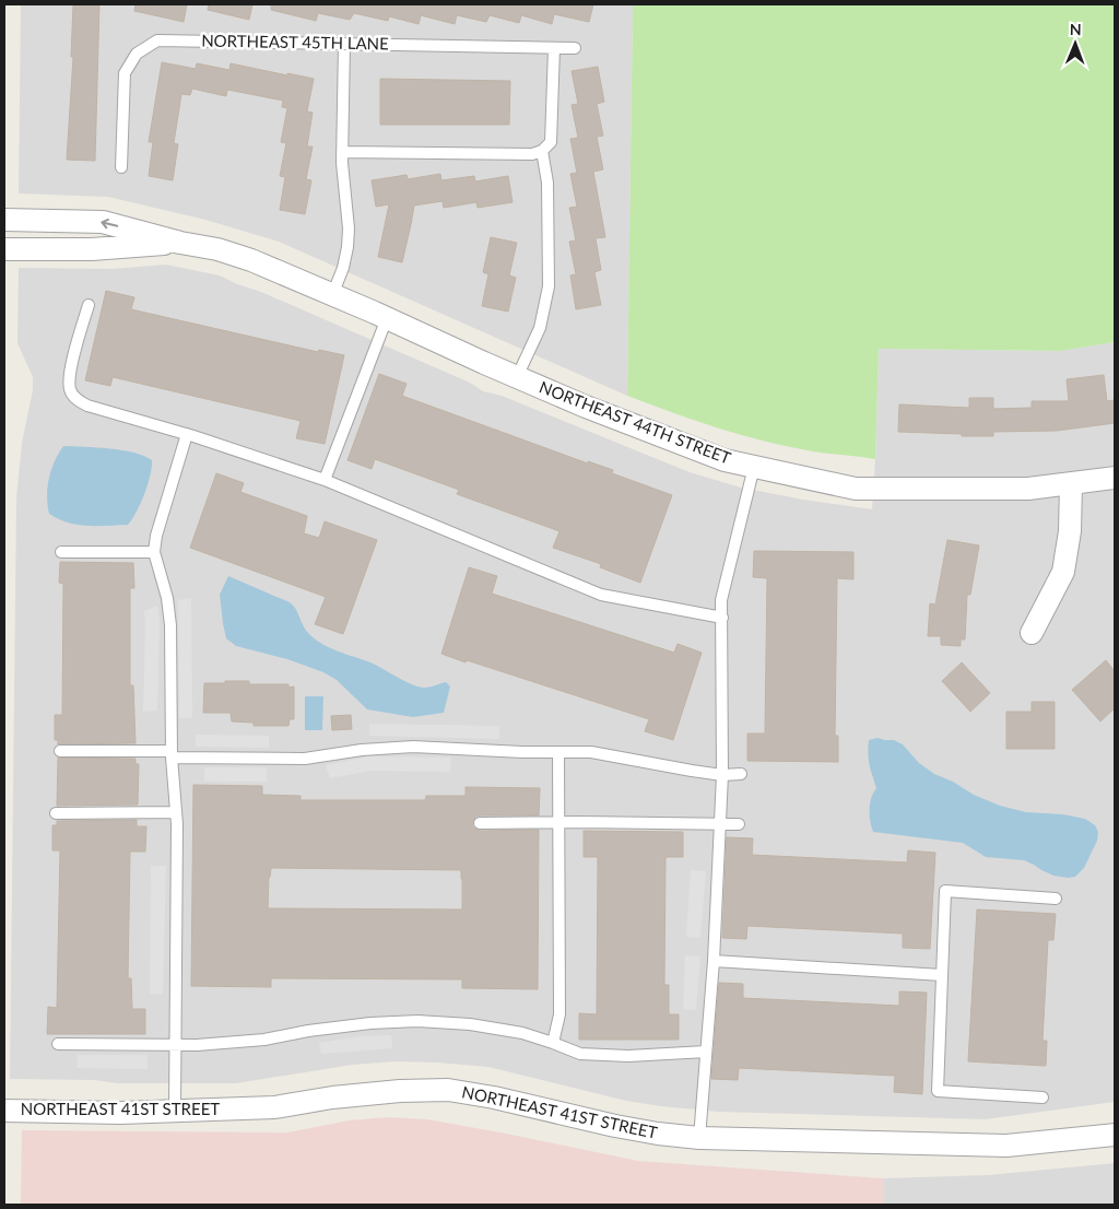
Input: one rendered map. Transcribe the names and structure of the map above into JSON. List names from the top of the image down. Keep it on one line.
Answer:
{"streets":{"street":["NORTHEAST 44TH STREET","NORTHEAST 41ST STREET"],"lane":["NORTHEAST 45TH LANE"]},"north":"top"}
